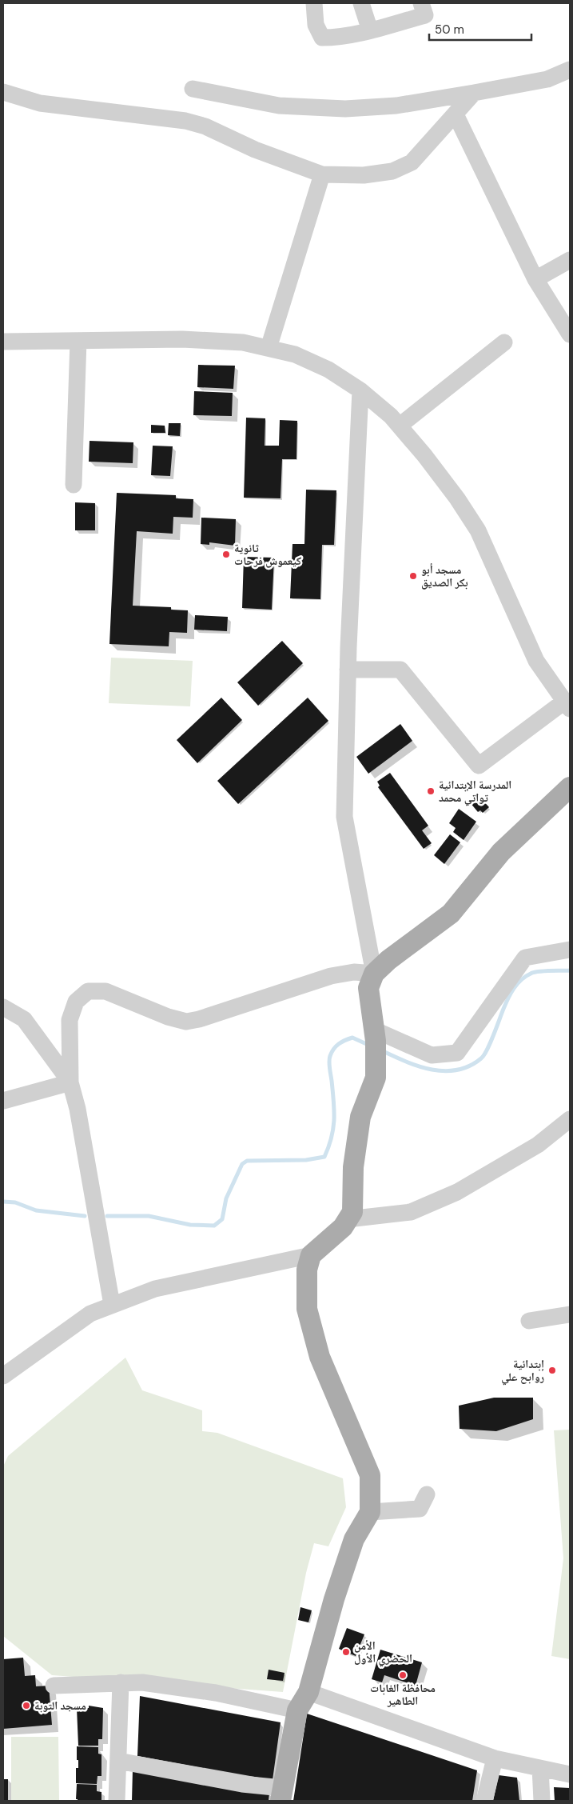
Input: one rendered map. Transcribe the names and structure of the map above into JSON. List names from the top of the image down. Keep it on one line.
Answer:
{"places":["ثانوية كيعموش فرحات","مسجد أبو بكر الصديق","المدرسة الإبتدائية تواتي محمد","إبتدائية روابح علي","الأمن الحضري الأول","محافظة الغابات الطاهير","مسجد التوبة"],"scale_bar":"50 m"}
